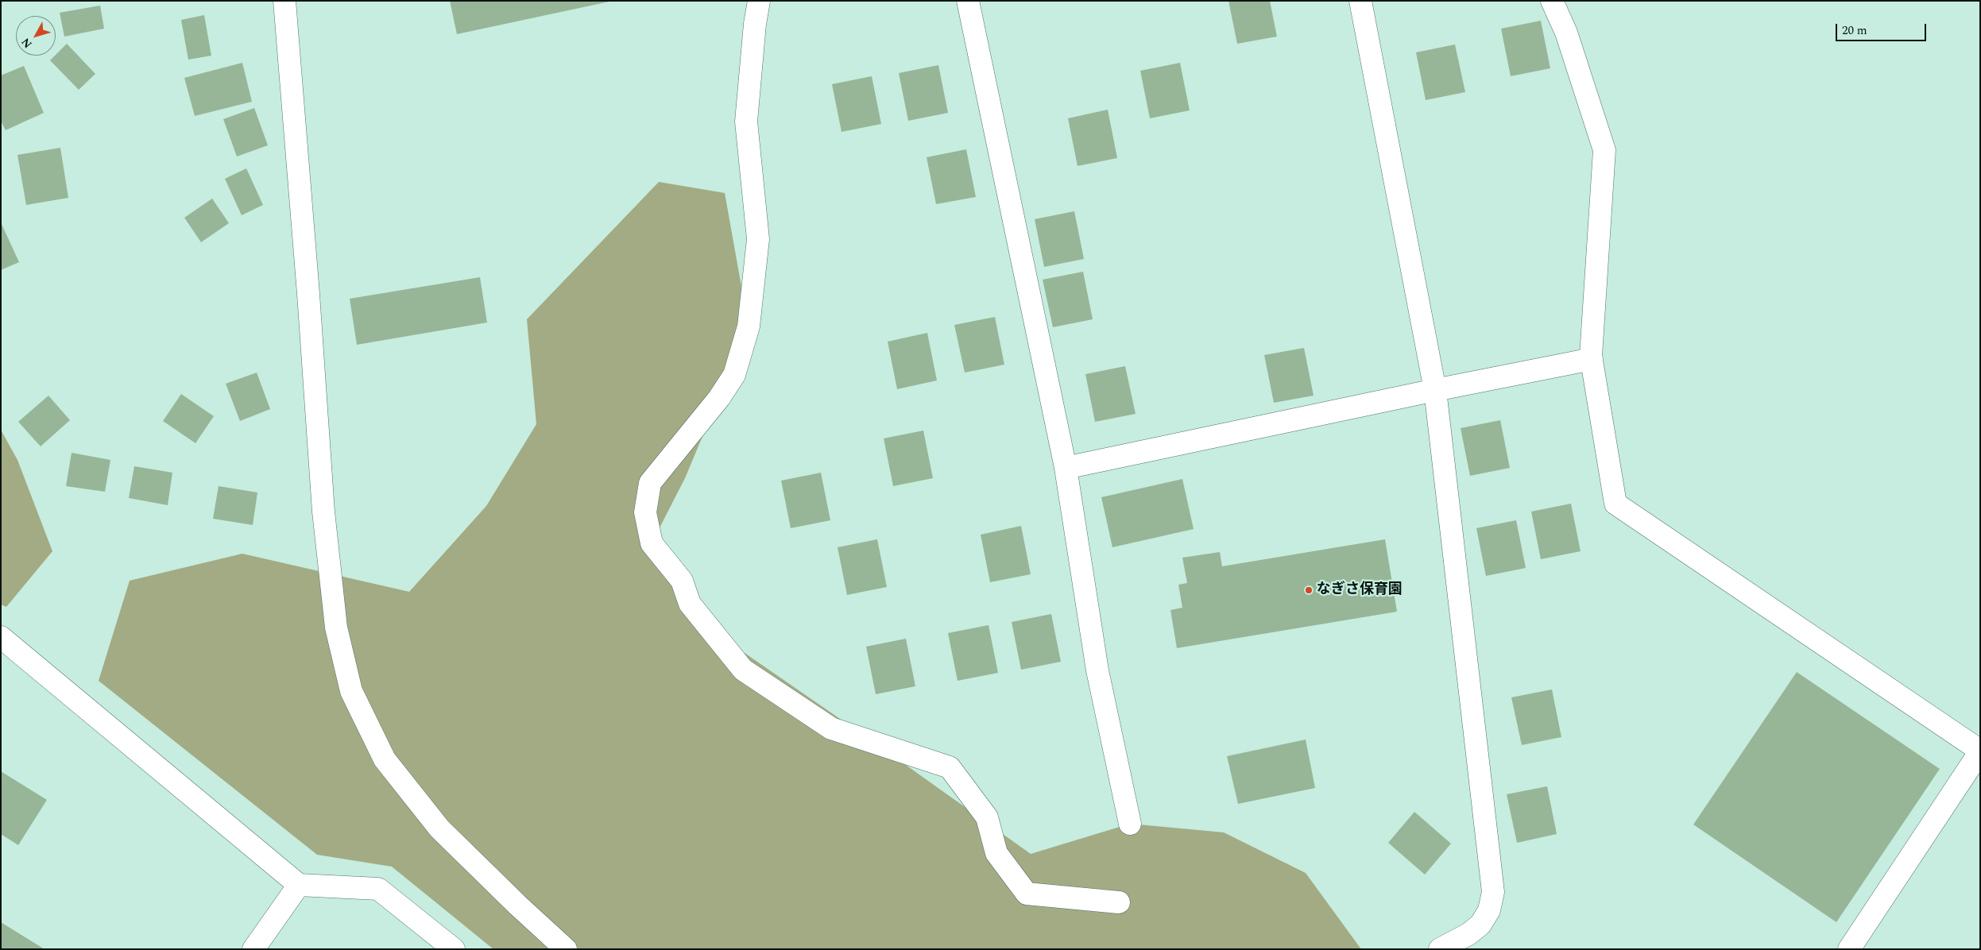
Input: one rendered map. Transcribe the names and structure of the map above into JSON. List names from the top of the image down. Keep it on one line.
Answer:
{"places":["なぎさ保育園"],"scale_bar":"20 m","north":"bottom left"}
